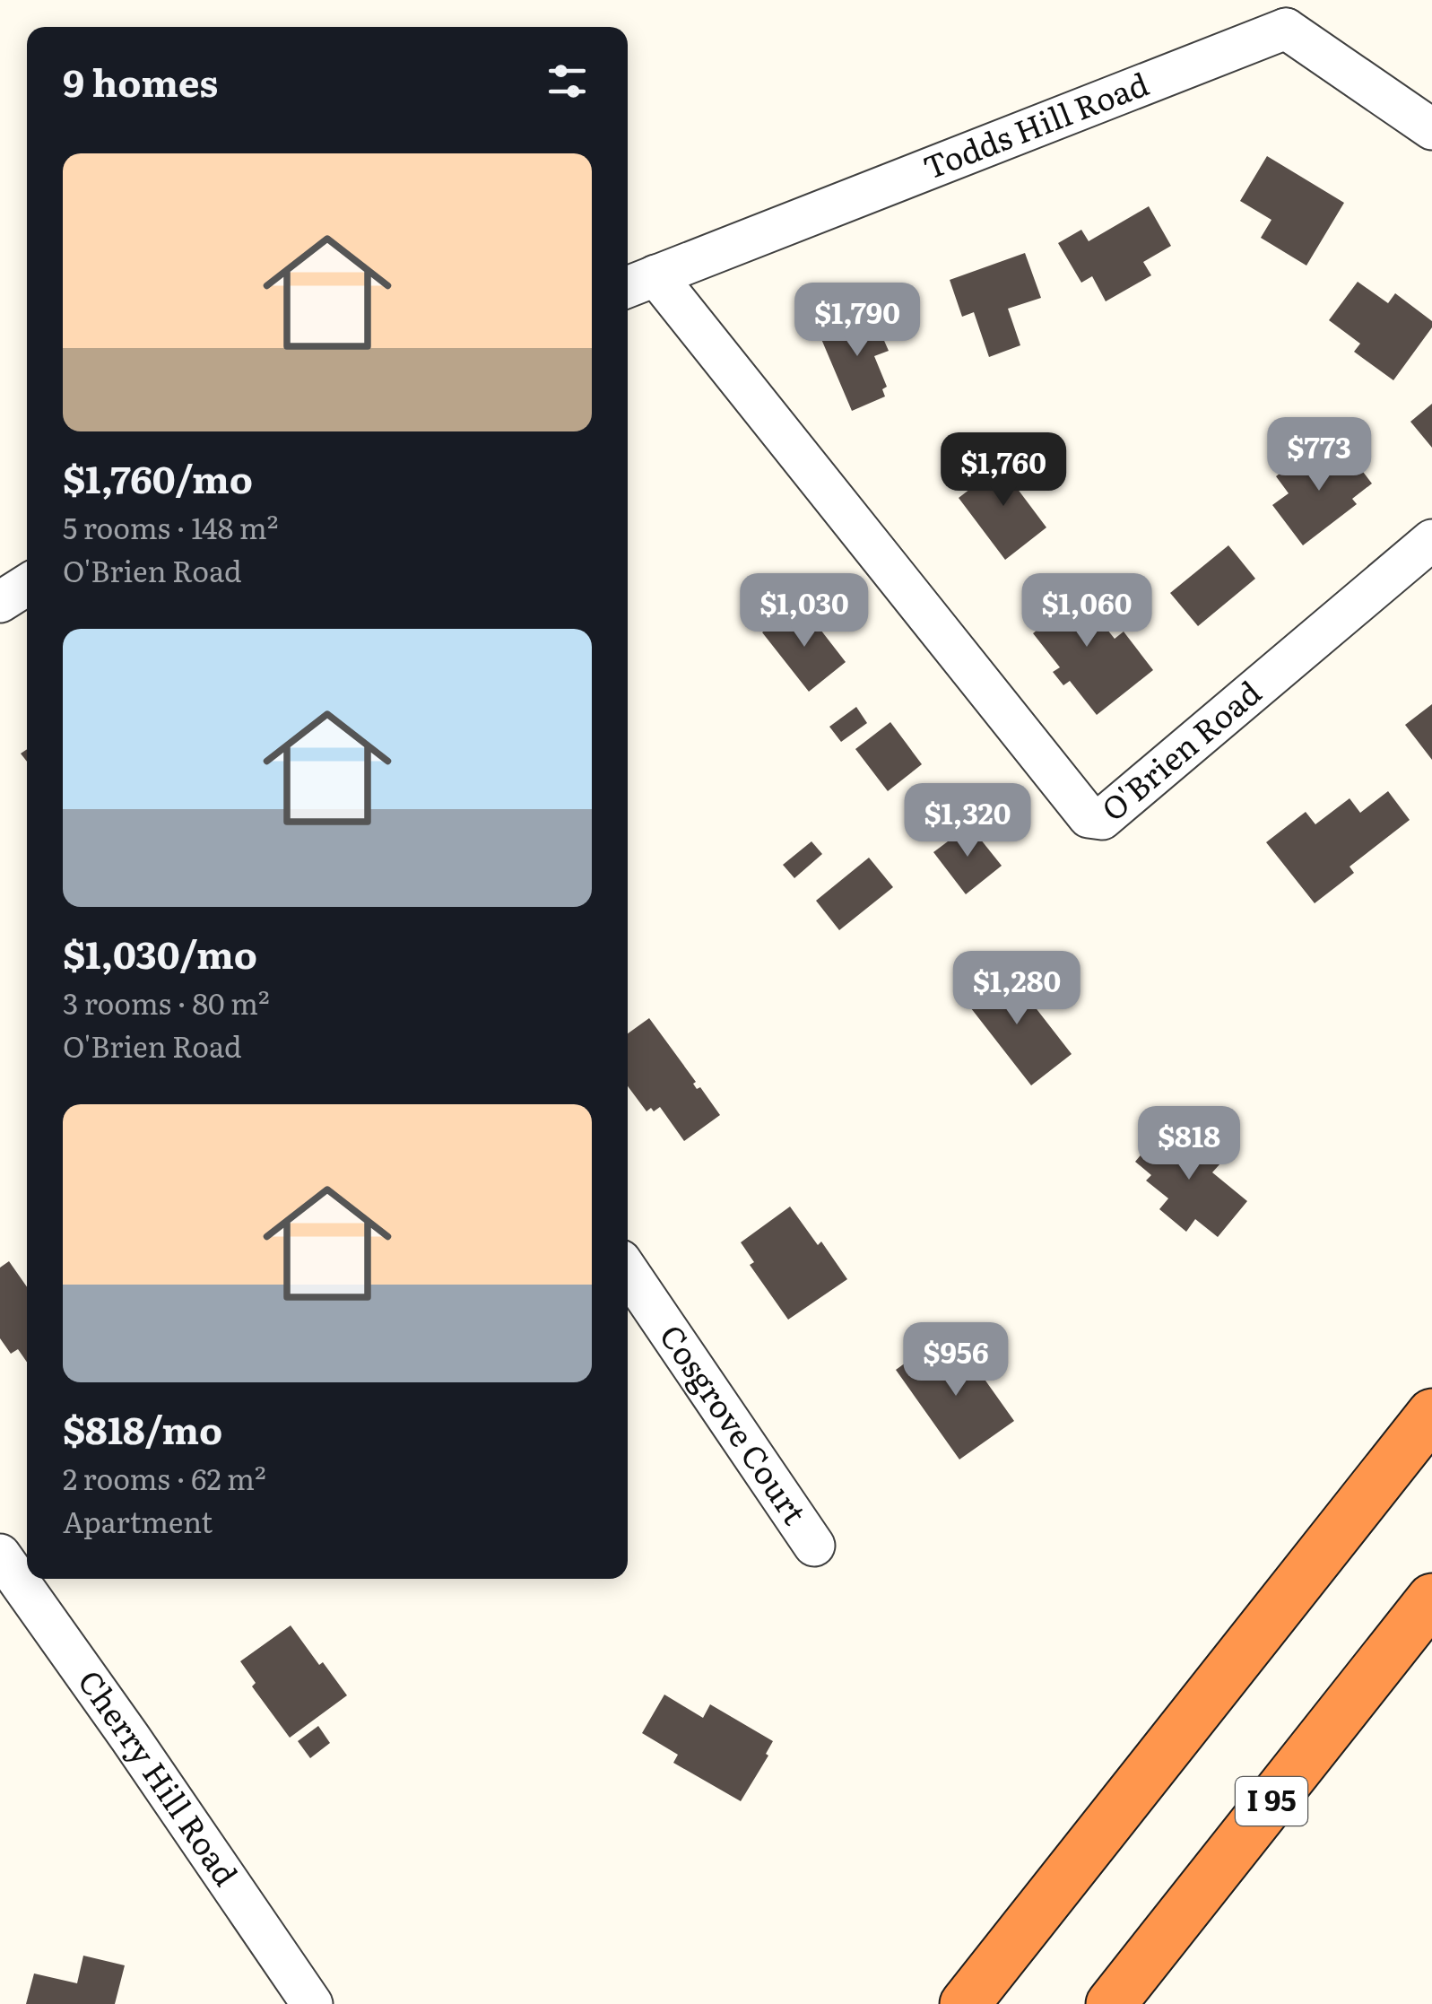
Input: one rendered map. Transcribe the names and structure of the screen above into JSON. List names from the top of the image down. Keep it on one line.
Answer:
{"streets":{"highway":["I 95"],"street":["Todds Hill Road","O'Brien Road","Cosgrove Court","Cherry Hill Road"]},"crossings":[["Todds Hill Road","O'Brien Road"]],"page":{"heading":"9 homes","list":[{"name":"$1,760/mo","note":"5 rooms · 148 m² · O'Brien Road"},{"name":"$1,030/mo","note":"3 rooms · 80 m² · O'Brien Road"},{"name":"$818/mo","note":"2 rooms · 62 m² · Apartment"}],"price":["$1,790","$773","$1,760","$1,030","$1,060","$1,320","$1,280","$818","$956"]}}
